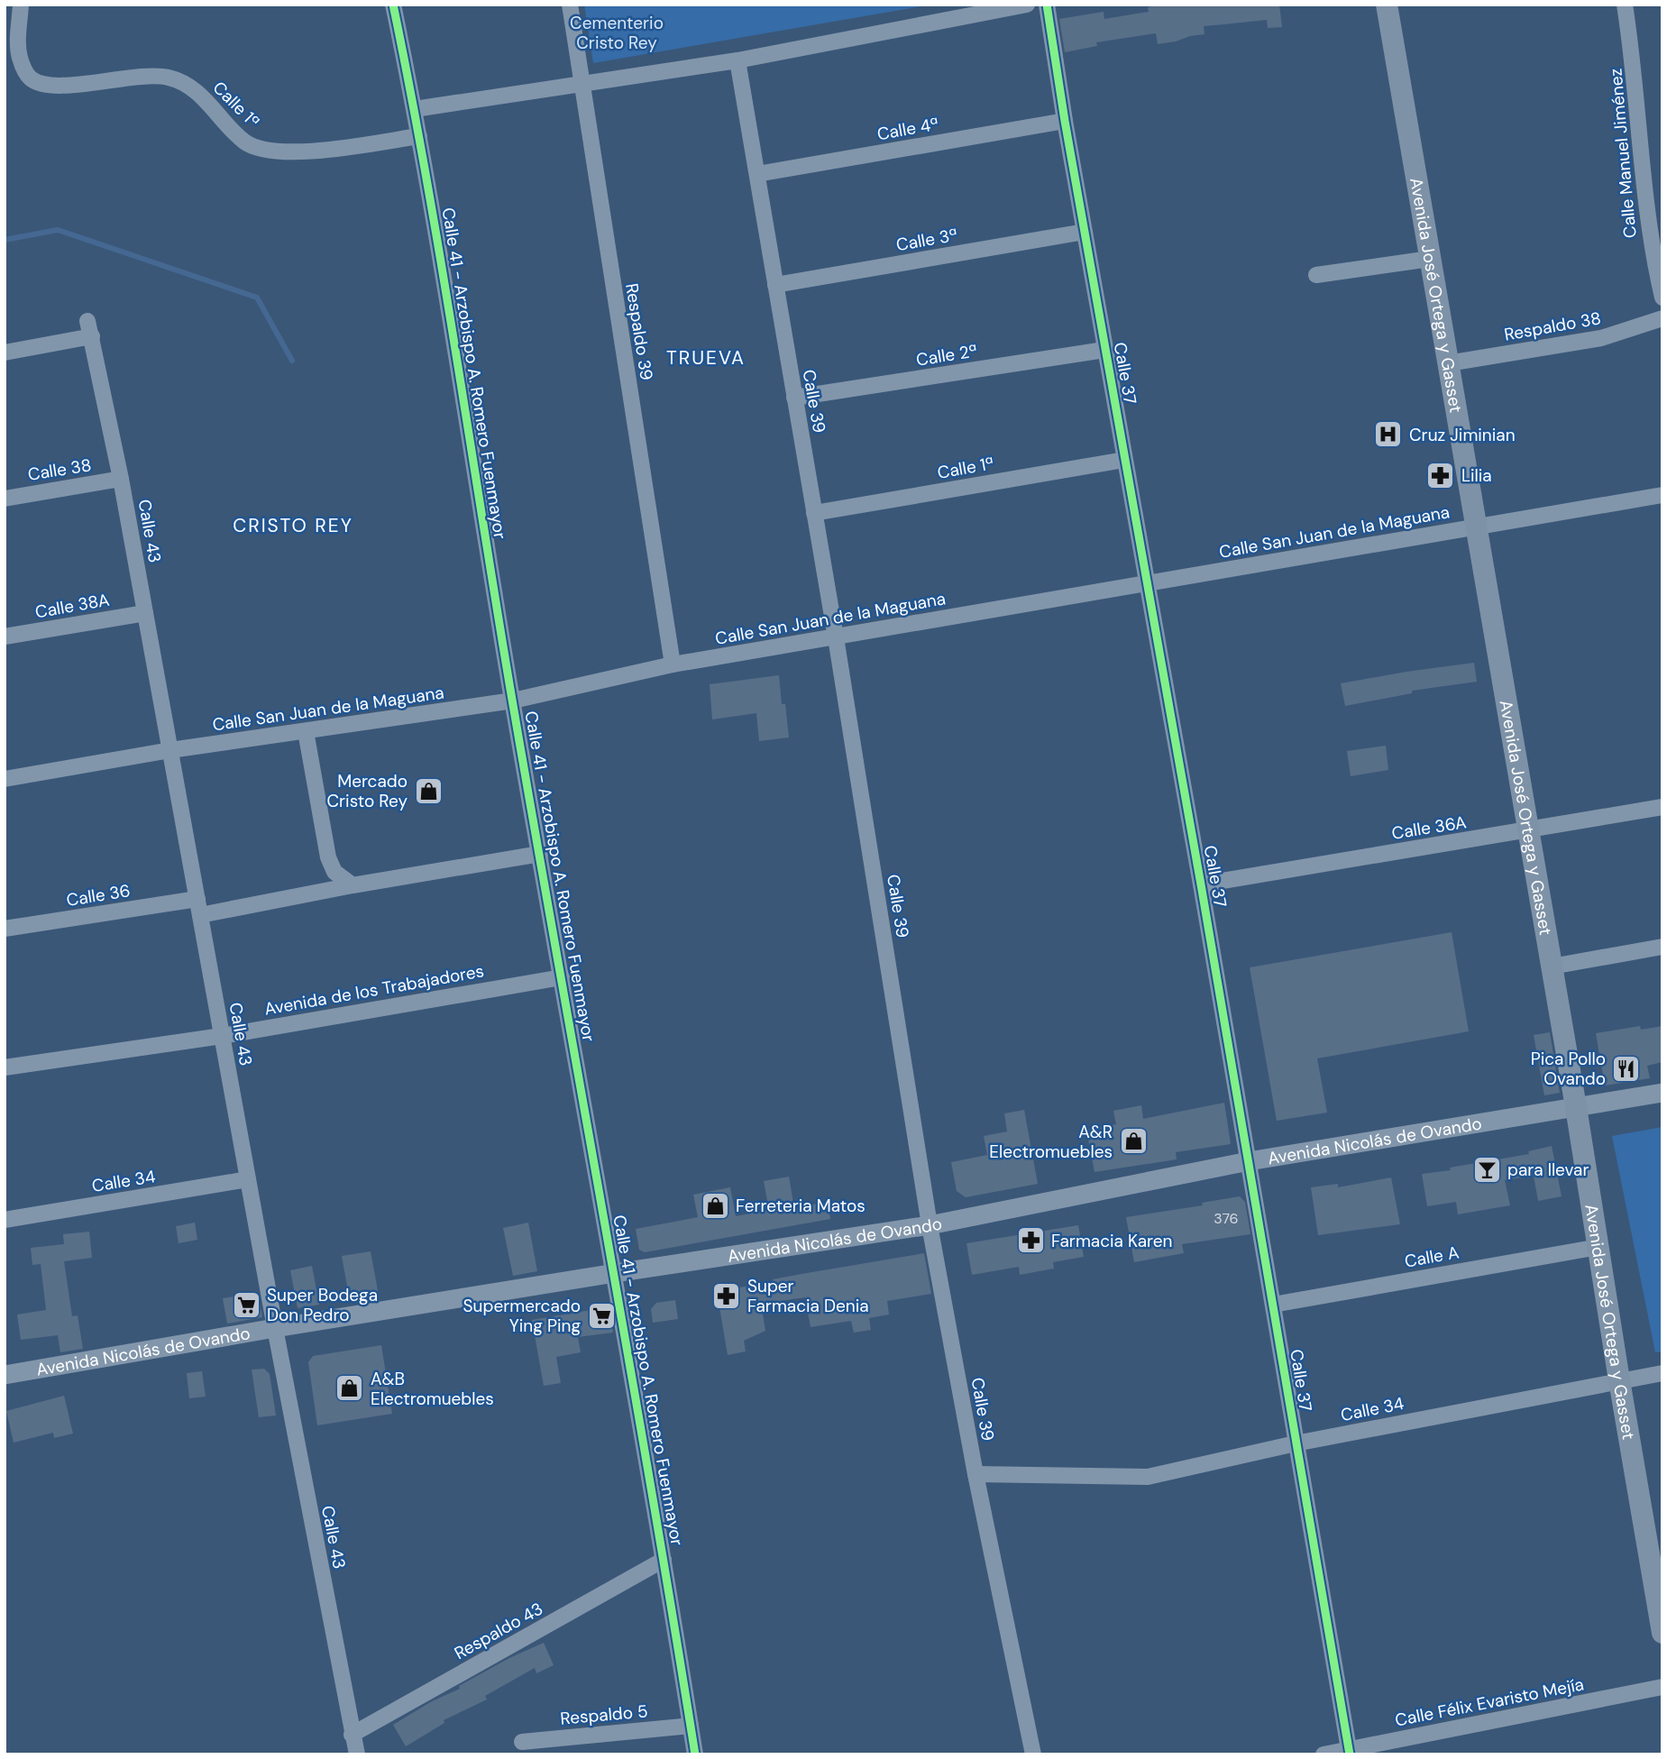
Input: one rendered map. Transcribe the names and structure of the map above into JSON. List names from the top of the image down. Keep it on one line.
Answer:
{"streets":{"main road":["Avenida José Ortega y Gasset"],"street":["Calle 1ª","Calle 4ª","Calle Manuel Jiménez","Calle 3ª","Respaldo 38","Respaldo 39","Calle 2ª","Calle 41 - Arzobispo A. Romero Fuenmayor","Calle 37","Calle 39","Calle 38","Calle 43","Calle San Juan de la Maguana","Calle 38A","Calle 36A","Calle 36","Avenida de los Trabajadores","Avenida Nicolás de Ovando","Calle 34","Calle A","Respaldo 43","Calle Félix Evaristo Mejía","Respaldo 5"]},"crossings":[["Calle 1ª","Calle 41 - Arzobispo A. Romero Fuenmayor"],["Calle 1ª","Calle 37"],["Calle 1ª","Calle 39"],["Calle 4ª","Calle 37"],["Calle 4ª","Calle 39"],["Calle 3ª","Calle 37"],["Calle 3ª","Calle 39"],["Avenida José Ortega y Gasset","Respaldo 38"],["Avenida José Ortega y Gasset","Calle San Juan de la Maguana"],["Avenida José Ortega y Gasset","Calle 36A"],["Avenida José Ortega y Gasset","Avenida Nicolás de Ovando"],["Avenida José Ortega y Gasset","Calle 34"],["Avenida José Ortega y Gasset","Calle A"],["Respaldo 39","Calle San Juan de la Maguana"],["Calle 2ª","Calle 37"],["Calle 2ª","Calle 39"],["Calle 41 - Arzobispo A. Romero Fuenmayor","Calle San Juan de la Maguana"],["Calle 41 - Arzobispo A. Romero Fuenmayor","Calle 36"],["Calle 41 - Arzobispo A. Romero Fuenmayor","Avenida de los Trabajadores"],["Calle 41 - Arzobispo A. Romero Fuenmayor","Avenida Nicolás de Ovando"],["Calle 41 - Arzobispo A. Romero Fuenmayor","Respaldo 43"],["Calle 41 - Arzobispo A. Romero Fuenmayor","Respaldo 5"],["Calle 37","Calle San Juan de la Maguana"],["Calle 37","Calle 36A"],["Calle 37","Avenida Nicolás de Ovando"],["Calle 37","Calle 34"],["Calle 37","Calle A"],["Calle 37","Calle Félix Evaristo Mejía"],["Calle 39","Calle San Juan de la Maguana"],["Calle 39","Avenida Nicolás de Ovando"],["Calle 39","Calle 34"],["Calle 38","Calle 43"],["Calle 43","Calle San Juan de la Maguana"],["Calle 43","Calle 38A"],["Calle 43","Calle 36"],["Calle 43","Avenida de los Trabajadores"],["Calle 43","Avenida Nicolás de Ovando"],["Calle 43","Calle 34"],["Calle 43","Respaldo 43"]],"districts":["TRUEVA","CRISTO REY"],"parks":["Cementerio Cristo Rey"],"places":{"hospital":["Cruz Jiminian"],"pharmacy":["Lilia","Farmacia Karen","Super Farmacia Denia"],"shop":["Mercado Cristo Rey","A&R Electromuebles","Ferreteria Matos","A&B Electromuebles"],"restaurant":["Pica Pollo Ovando"],"bar":["para llevar"],"supermarket":["Super Bodega Don Pedro","Supermercado Ying Ping"]},"house_numbers":["376"]}
